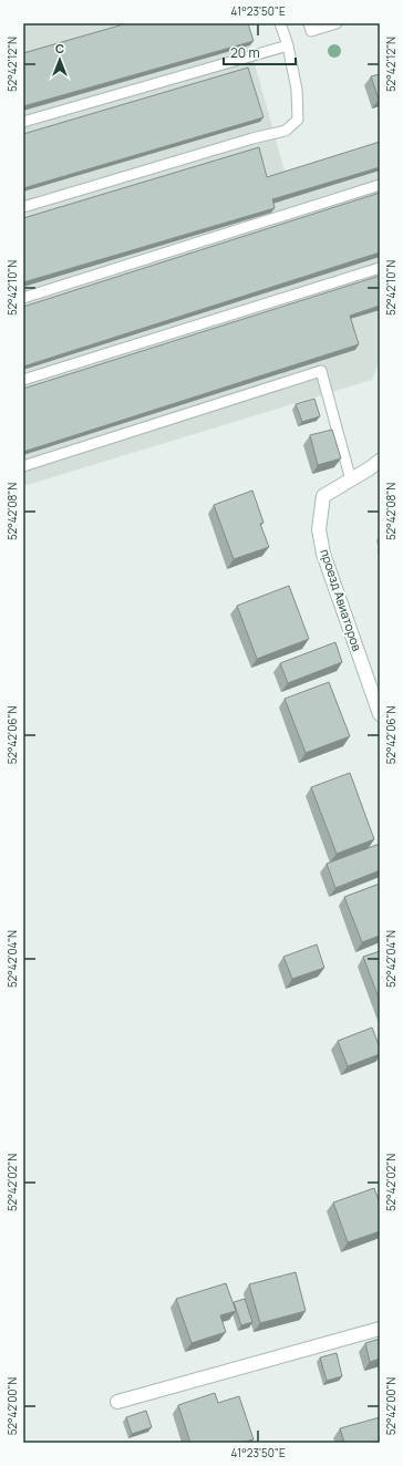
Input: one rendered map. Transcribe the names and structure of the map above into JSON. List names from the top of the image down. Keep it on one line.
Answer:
{"streets":{"street":["проезд Авиаторов"]},"scale_bar":"20 m","north":"top","coordinates":["41°23'50\"E","52°42'12\"N","52°42'10\"N","52°42'08\"N","52°42'06\"N","52°42'04\"N","52°42'02\"N","52°42'00\"N"]}
